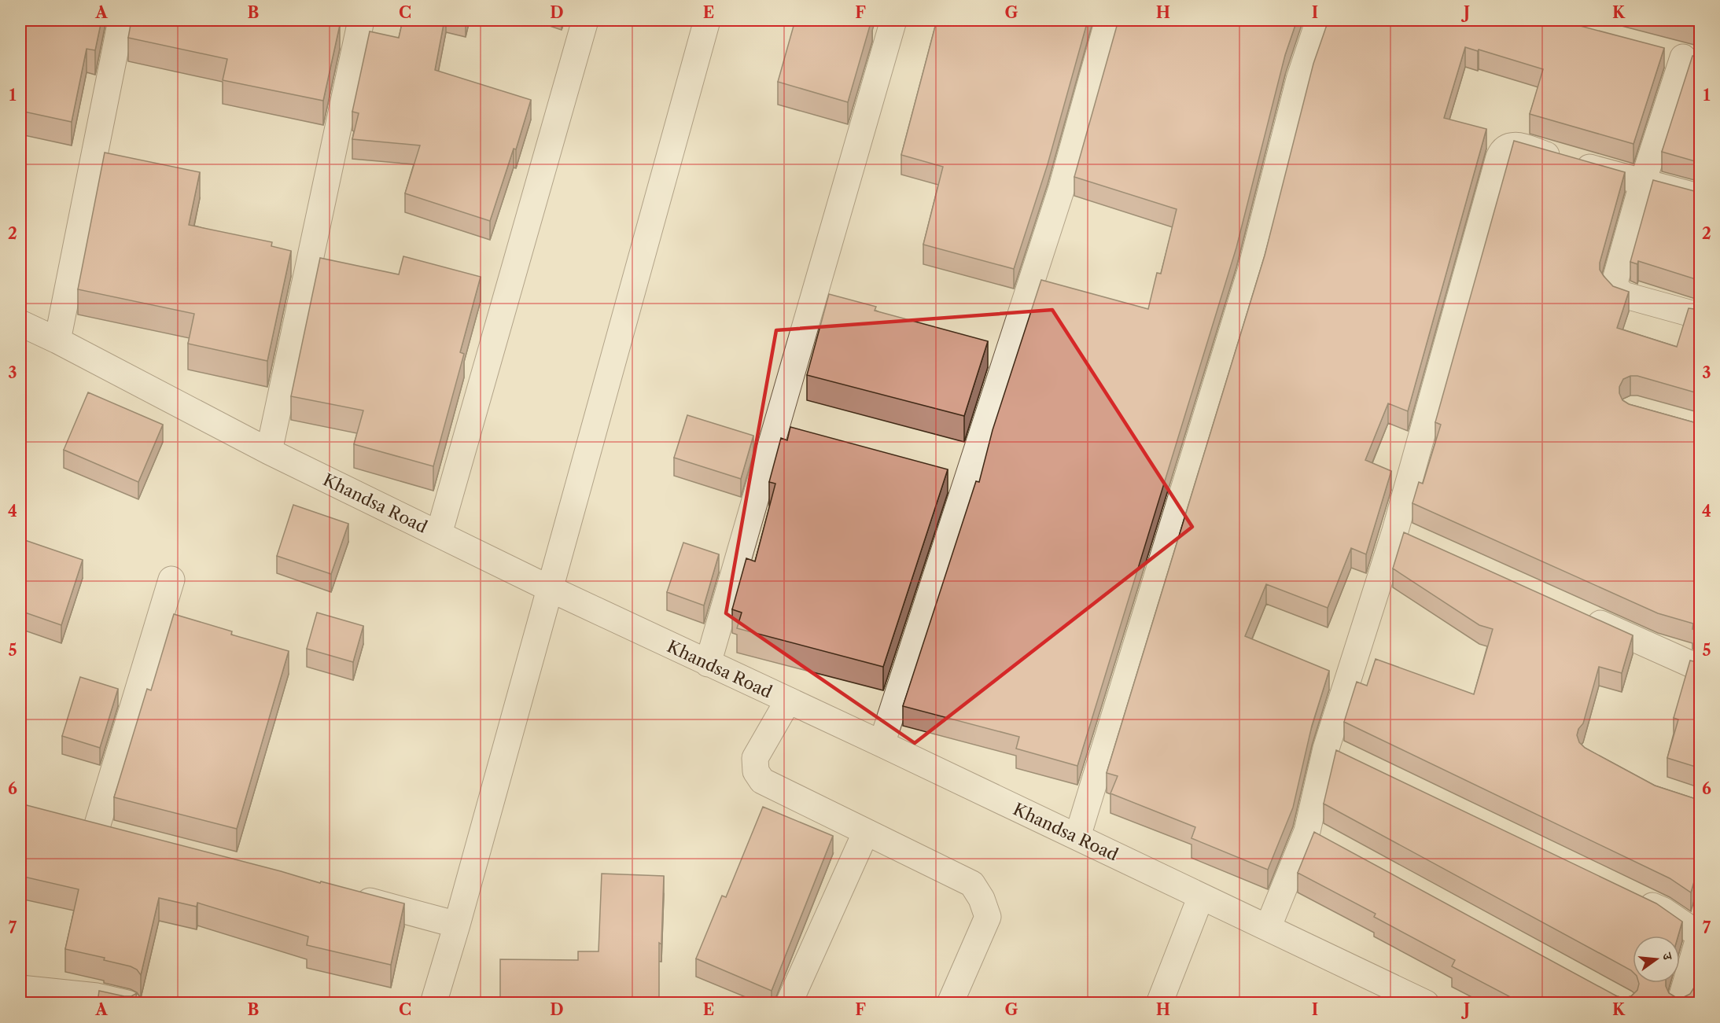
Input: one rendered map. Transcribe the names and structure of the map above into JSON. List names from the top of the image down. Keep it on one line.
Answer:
{"streets":{"street":["Khandsa Road"]},"north":"right","grid":{"columns":["A","B","C","D","E","F","G","H","I","J","K"],"rows":["1","2","3","4","5","6","7"]}}
